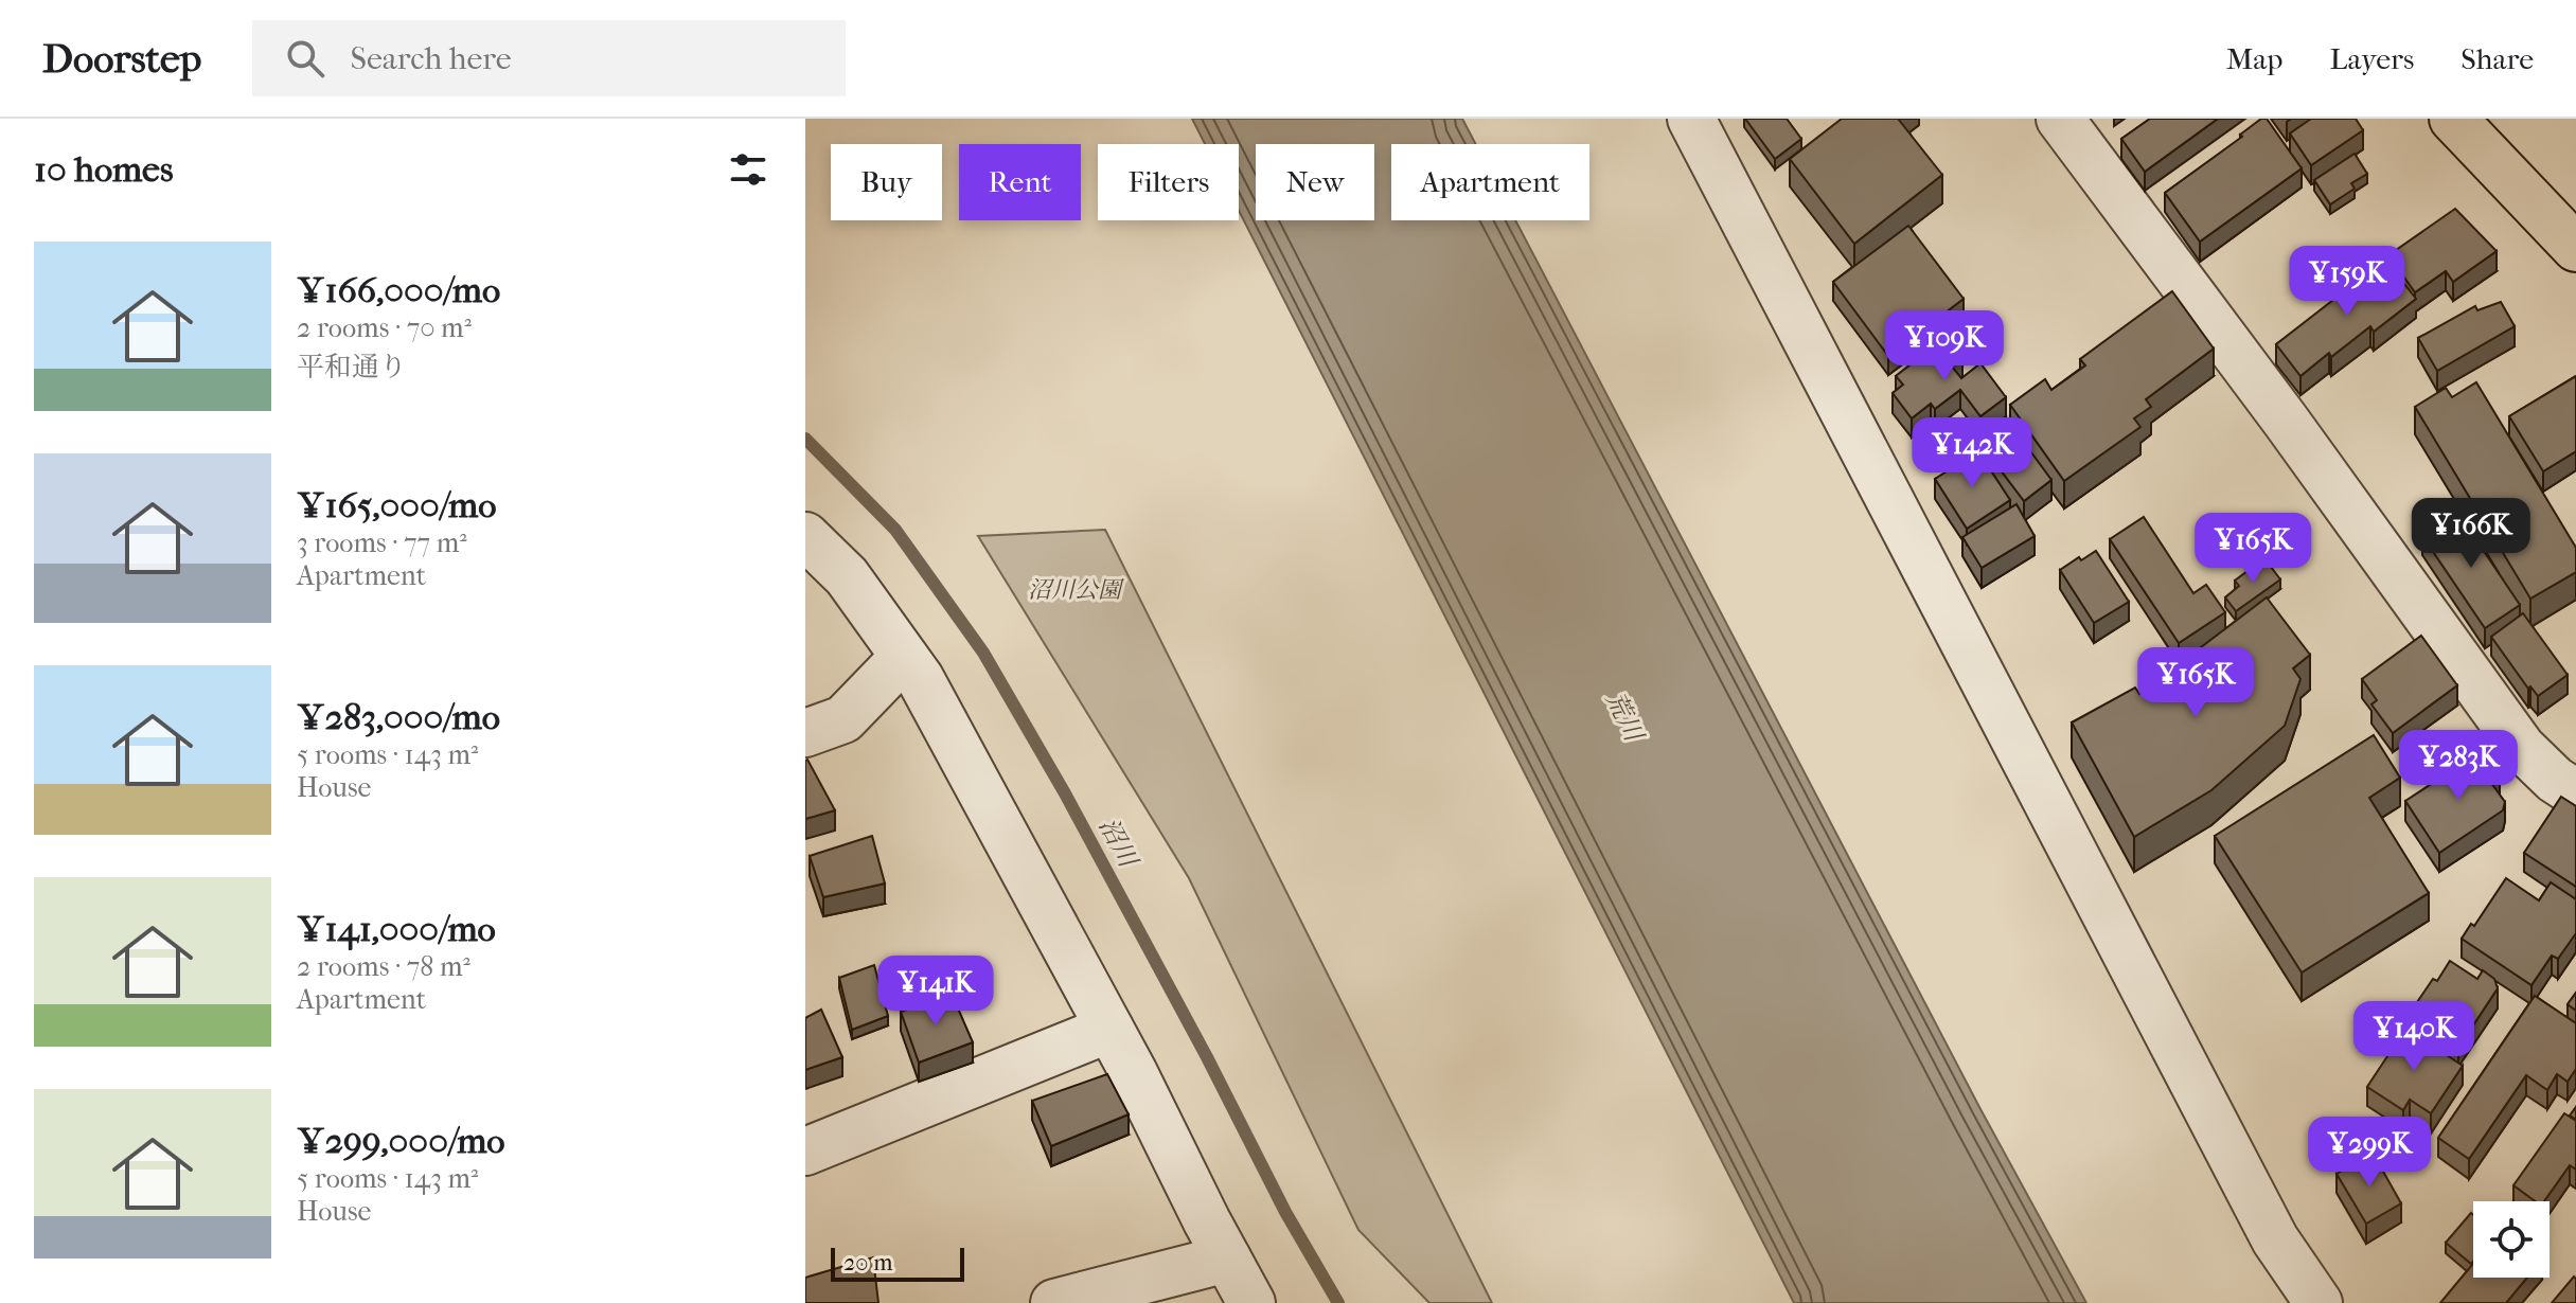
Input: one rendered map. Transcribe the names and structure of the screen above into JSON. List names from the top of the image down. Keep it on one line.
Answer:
{"water":["荒川","沼川"],"parks":["沼川公園"],"scale_bar":"20 m","page":{"header":"Doorstep","search":"Search here","nav":["Map","Layers","Share"],"heading":"10 homes","chip":["Buy","Rent","Filters","New","Apartment"],"list":[{"name":"¥166,000/mo","note":"2 rooms · 70 m² · 平和通り"},{"name":"¥165,000/mo","note":"3 rooms · 77 m² · Apartment"},{"name":"¥283,000/mo","note":"5 rooms · 143 m² · House"},{"name":"¥141,000/mo","note":"2 rooms · 78 m² · Apartment"},{"name":"¥299,000/mo","note":"5 rooms · 143 m² · House"}],"price":["¥159K","¥109K","¥142K","¥166K","¥165K","¥165K","¥283K","¥141K","¥140K","¥299K"],"scale":"20 m"}}
